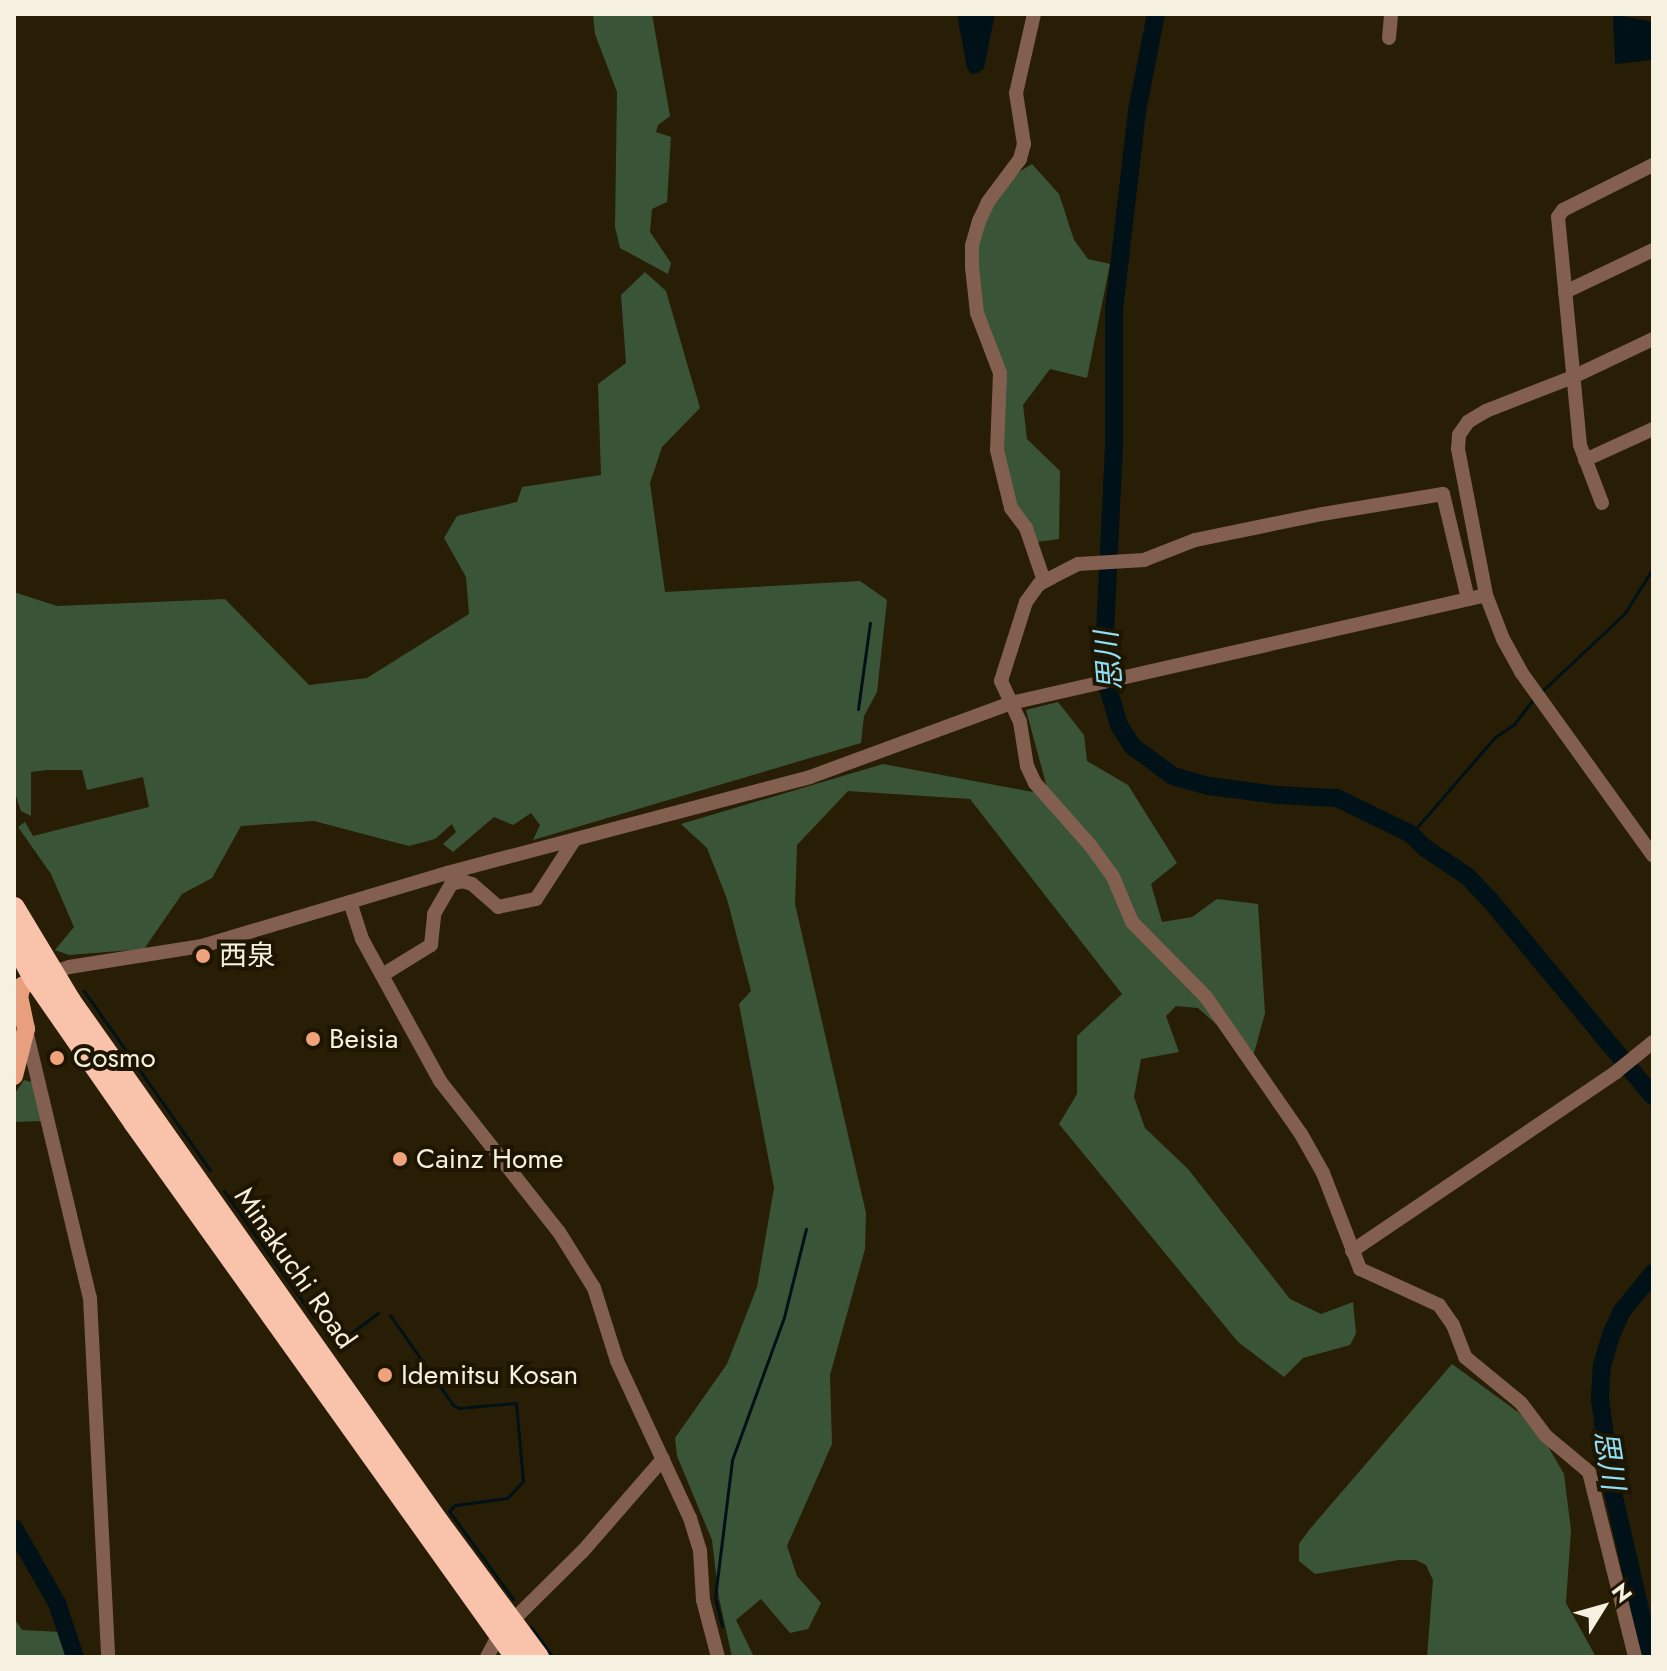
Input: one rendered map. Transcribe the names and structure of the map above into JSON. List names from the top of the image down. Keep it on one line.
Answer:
{"streets":{"highway":["Minakuchi Road"]},"water":["思川"],"places":["西泉","Beisia","Cosmo","Cainz Home","Idemitsu Kosan"],"north":"top right"}
